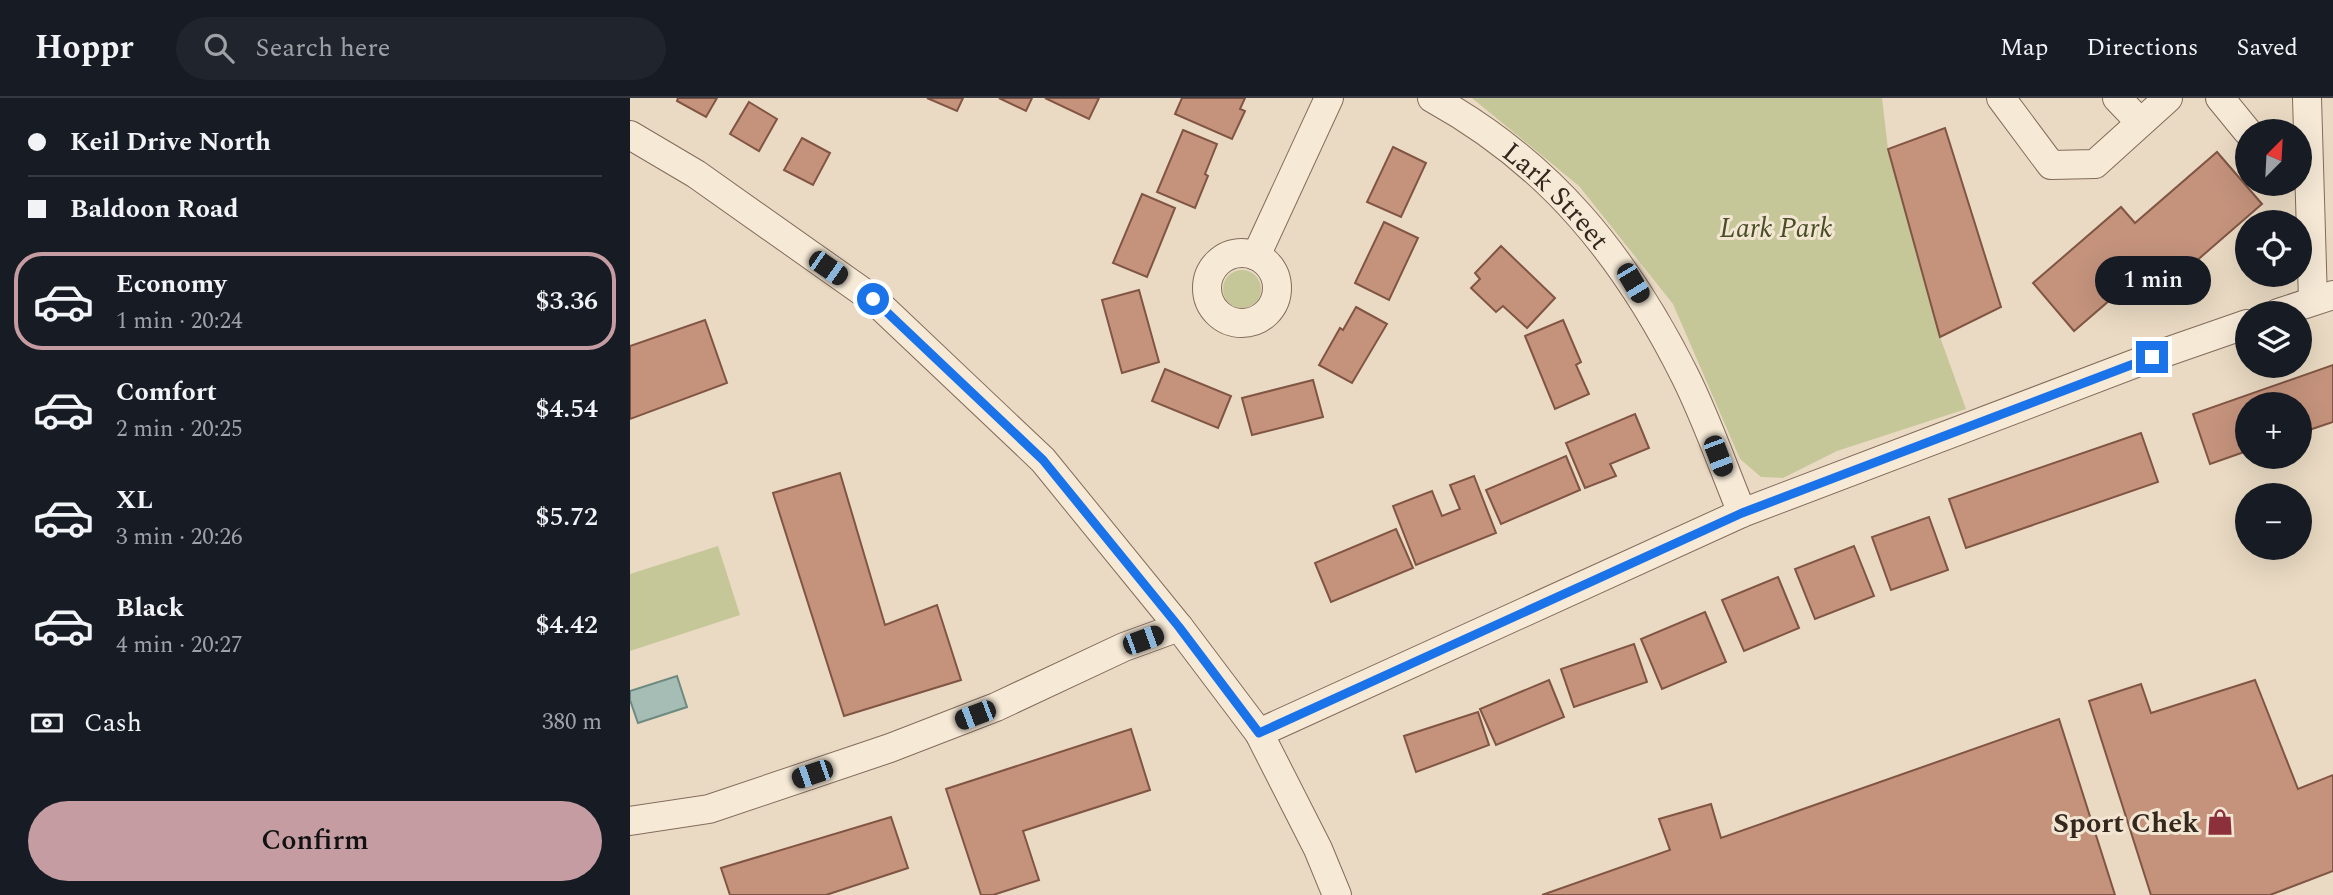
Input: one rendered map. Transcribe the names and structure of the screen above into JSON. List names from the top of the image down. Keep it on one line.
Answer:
{"streets":{"street":["Lark Street"]},"parks":["Lark Park"],"places":{"shop":["Sport Chek"]},"north":"top right","page":{"header":"Hoppr","search":"Search here","nav":["Map","Directions","Saved"],"banner":["Keil Drive North","Baldoon Road"],"map_buttons":["+","−"],"list":[{"name":"Economy","note":"1 min · 20:24","value":"$3.36"},{"name":"Comfort","note":"2 min · 20:25","value":"$4.54"},{"name":"XL","note":"3 min · 20:26","value":"$5.72"},{"name":"Black","note":"4 min · 20:27","value":"$4.42"}],"bubble":"1 min","pay":["Cash","380 m"],"buttons":"Confirm"}}
